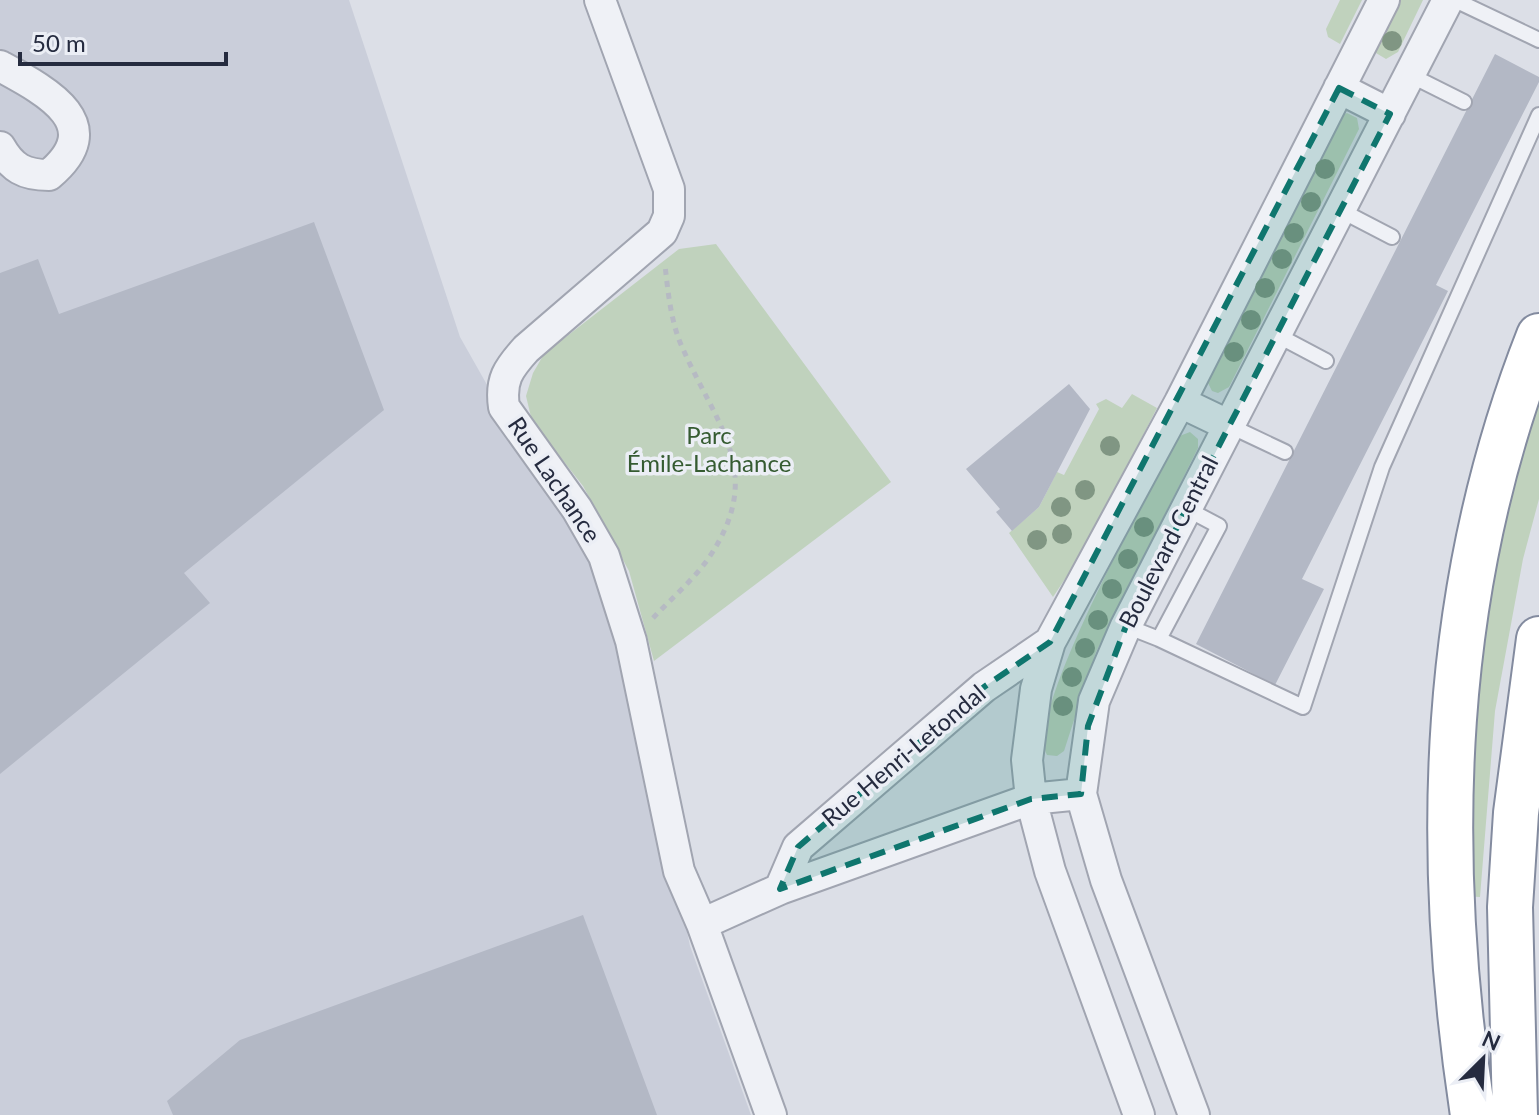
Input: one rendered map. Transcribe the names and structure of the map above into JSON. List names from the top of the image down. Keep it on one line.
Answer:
{"streets":{"street":["Rue Lachance","Boulevard Central","Rue Henri-Letondal"]},"crossings":[["Rue Lachance","Rue Henri-Letondal"],["Boulevard Central","Rue Henri-Letondal"]],"parks":["Parc Émile-Lachance"],"scale_bar":"50 m","north":"top right"}
